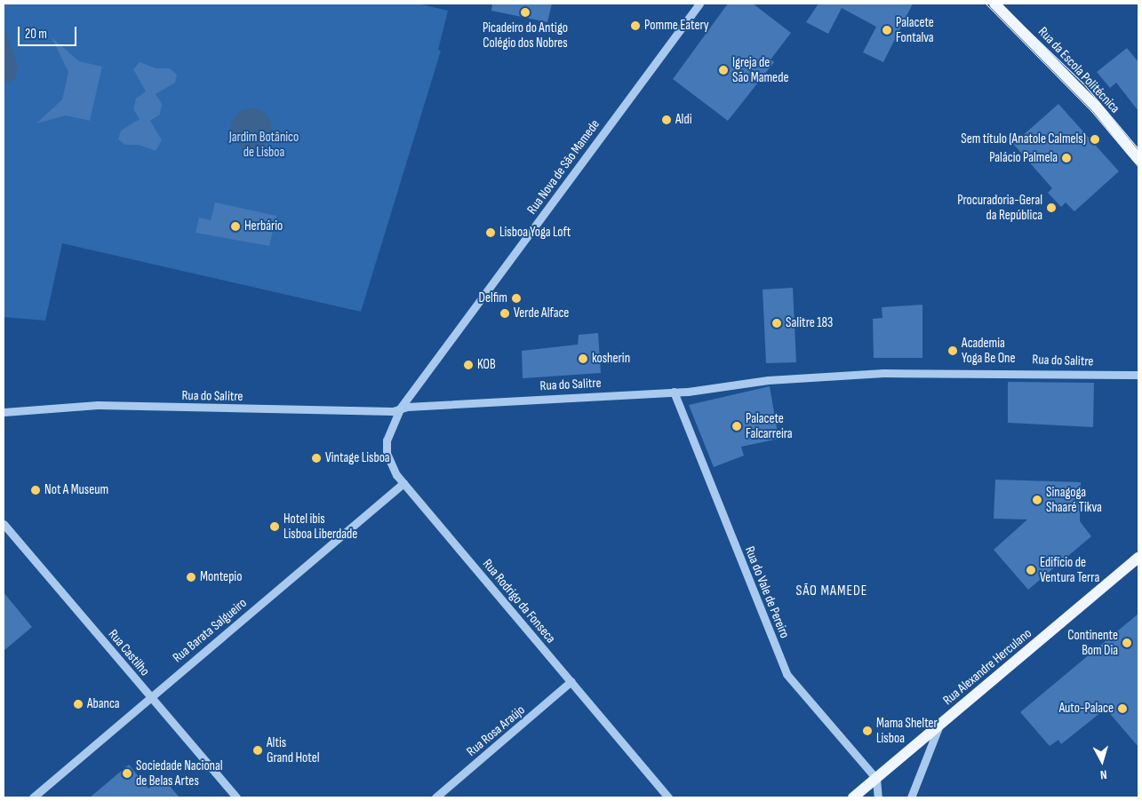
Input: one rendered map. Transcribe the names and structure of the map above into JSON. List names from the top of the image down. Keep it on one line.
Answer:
{"streets":{"main road":["Rua da Escola Politécnica","Rua Alexandre Herculano"],"street":["Rua Nova de São Mamede","Rua do Salitre","Rua do Vale de Pereiro","Rua Rodrigo da Fonseca","Rua Barata Salgueiro","Rua Castilho","Rua Rosa Araújo"]},"crossings":[["Rua Nova de São Mamede","Rua do Salitre"],["Rua Nova de São Mamede","Rua Rodrigo da Fonseca"],["Rua do Salitre","Rua do Vale de Pereiro"],["Rua do Salitre","Rua Rodrigo da Fonseca"],["Rua do Vale de Pereiro","Rua Alexandre Herculano"],["Rua Rodrigo da Fonseca","Rua Barata Salgueiro"],["Rua Rodrigo da Fonseca","Rua Rosa Araújo"],["Rua Barata Salgueiro","Rua Castilho"]],"districts":["SÃO MAMEDE"],"parks":["Jardim Botânico de Lisboa"],"places":["Picadeiro do Antigo Colégio dos Nobres","Pomme Eatery","Palacete Fontalva","Igreja de São Mamede","Aldi","Sem título (Anatole Calmels)","Palácio Palmela","Procuradoria-Geral da República","Herbário","Lisboa Yoga Loft","Delfim","Verde Alface","Salitre 183","Academia Yoga Be One","kosherin","KOB","Palacete Falcarreira","Vintage Lisboa","Not A Museum","Sinagoga Shaaré Tikva","Hotel ibis Lisboa Liberdade","Edifício de Ventura Terra","Montepio","Continente Bom Dia","Abanca","Auto-Palace","Mama Shelter Lisboa","Altis Grand Hotel","Sociedade Nacional de Belas Artes"],"scale_bar":"20 m","north":"bottom"}
